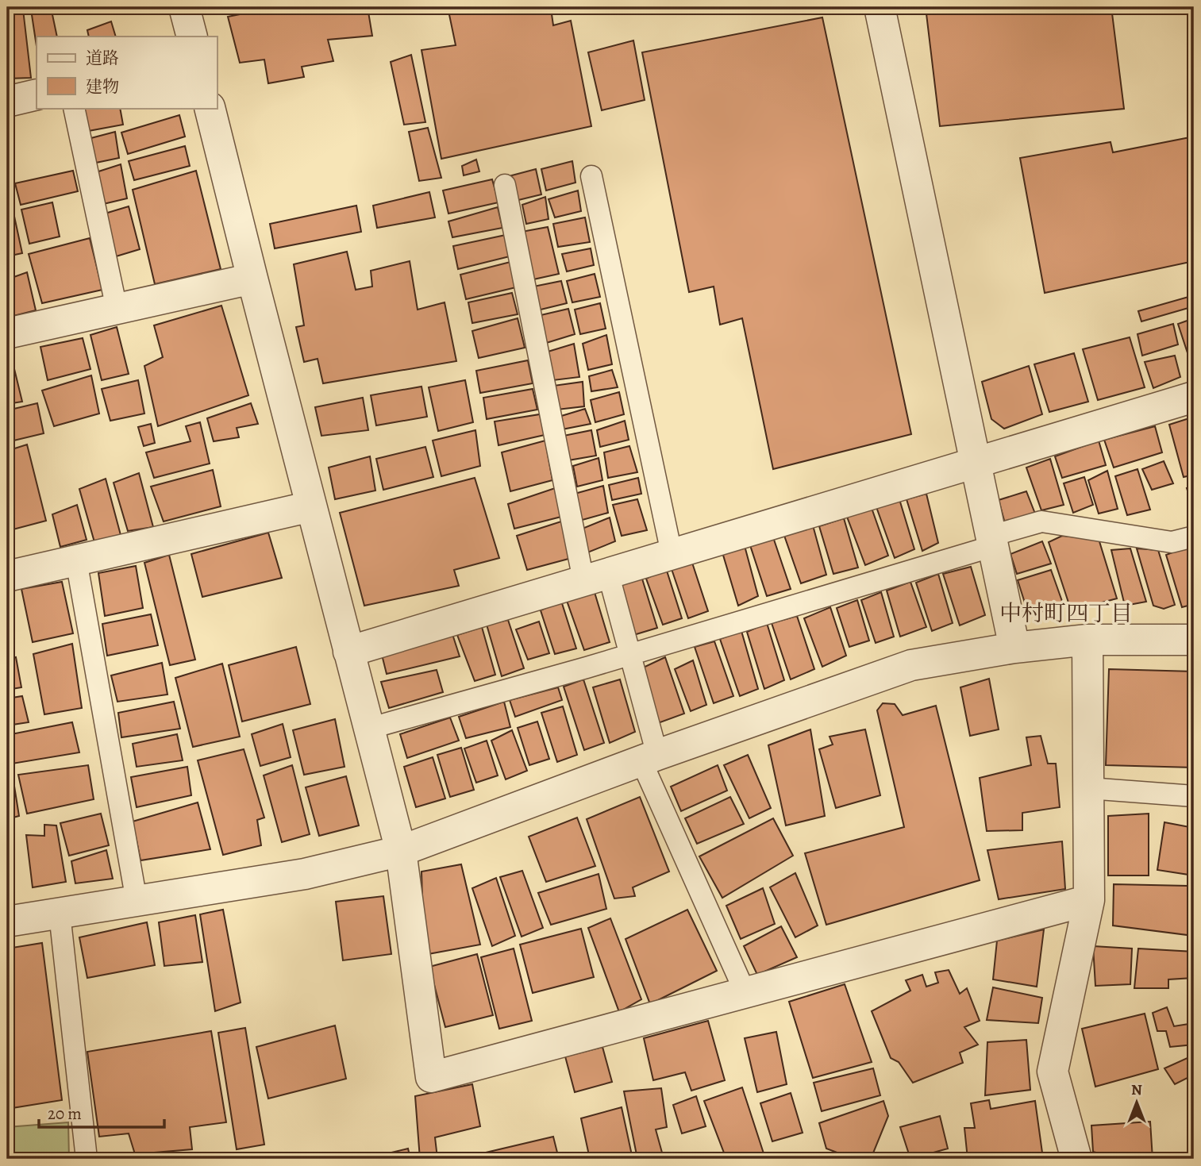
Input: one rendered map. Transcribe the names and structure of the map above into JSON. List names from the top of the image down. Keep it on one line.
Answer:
{"districts":["中村町四丁目"],"legend":["道路","建物"],"scale_bar":"20 m","north":"top"}
